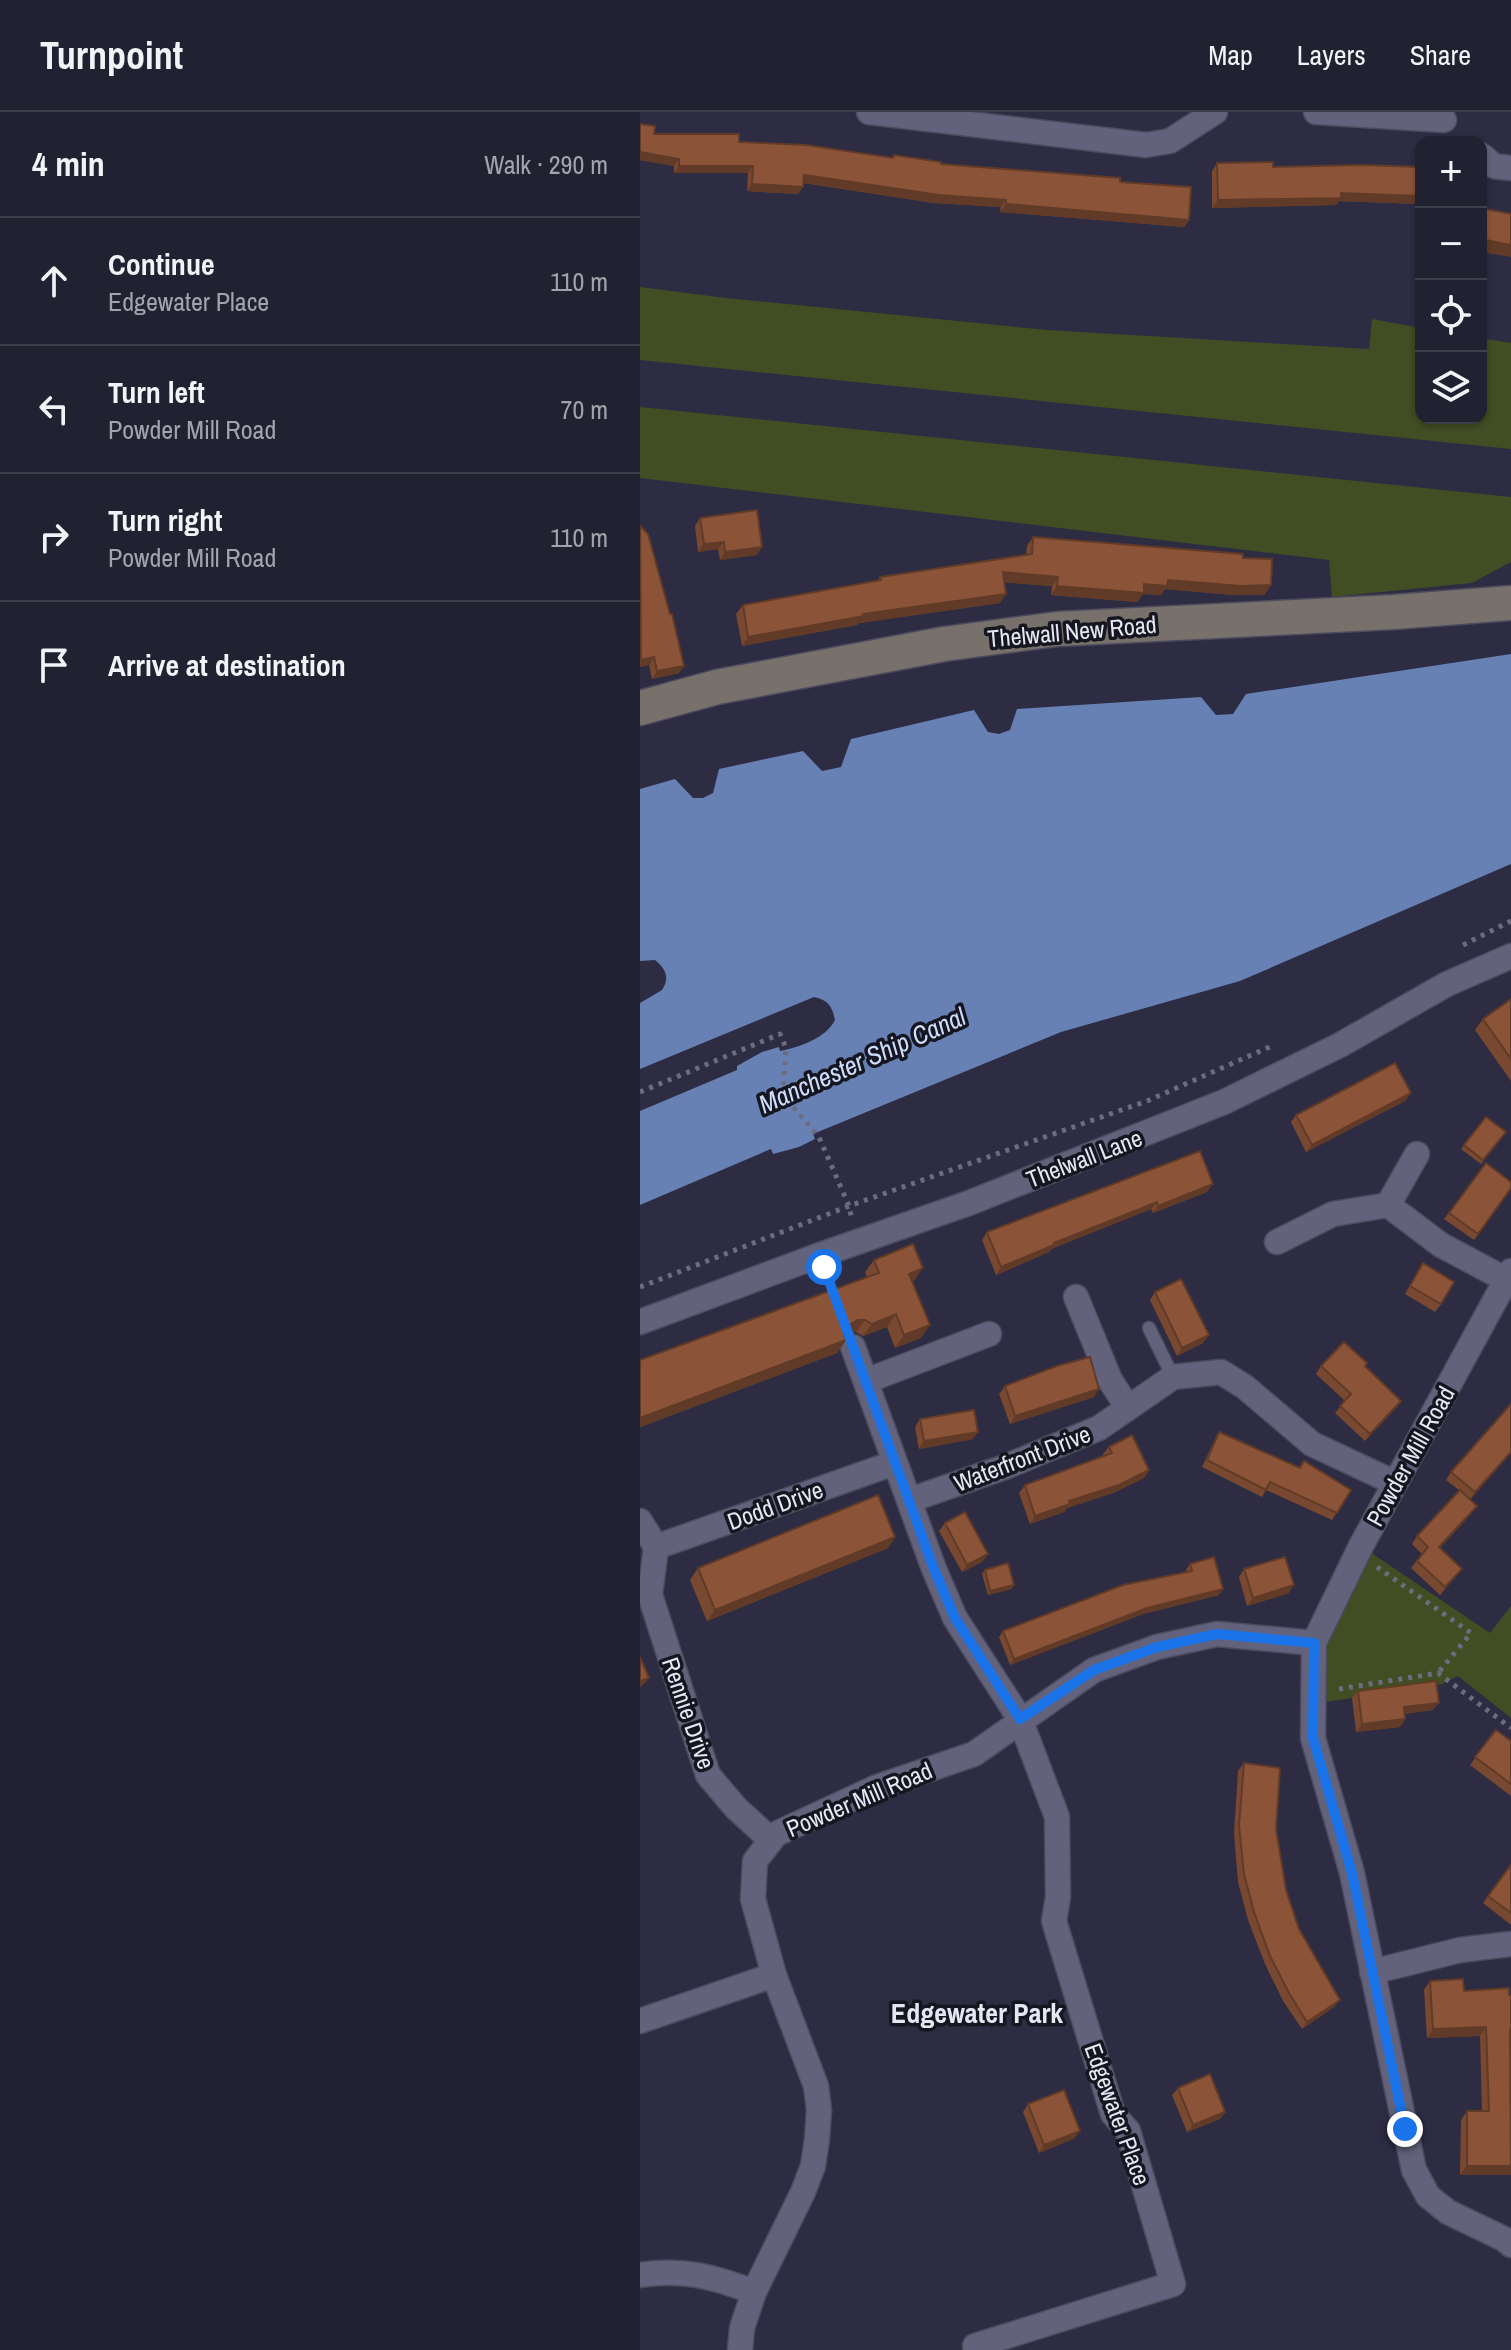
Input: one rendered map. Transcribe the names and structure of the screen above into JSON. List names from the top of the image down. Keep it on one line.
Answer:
{"streets":{"main road":["Thelwall New Road"],"street":["Thelwall Lane","Powder Mill Road","Waterfront Drive","Dodd Drive","Rennie Drive","Edgewater Place"]},"crossings":[["Powder Mill Road","Waterfront Drive"],["Powder Mill Road","Rennie Drive"],["Powder Mill Road","Edgewater Place"],["Waterfront Drive","Edgewater Place"],["Dodd Drive","Rennie Drive"],["Dodd Drive","Edgewater Place"]],"districts":["Edgewater Park"],"water":["Manchester Ship Canal"],"page":{"header":"Turnpoint","nav":["Map","Layers","Share"],"heading":["4 min","Walk · 290 m"],"map_buttons":["+","−"],"list":[["Continue","Edgewater Place","110 m"],["Turn left","Powder Mill Road","70 m"],["Turn right","Powder Mill Road","110 m"],"Arrive at destination"]}}
